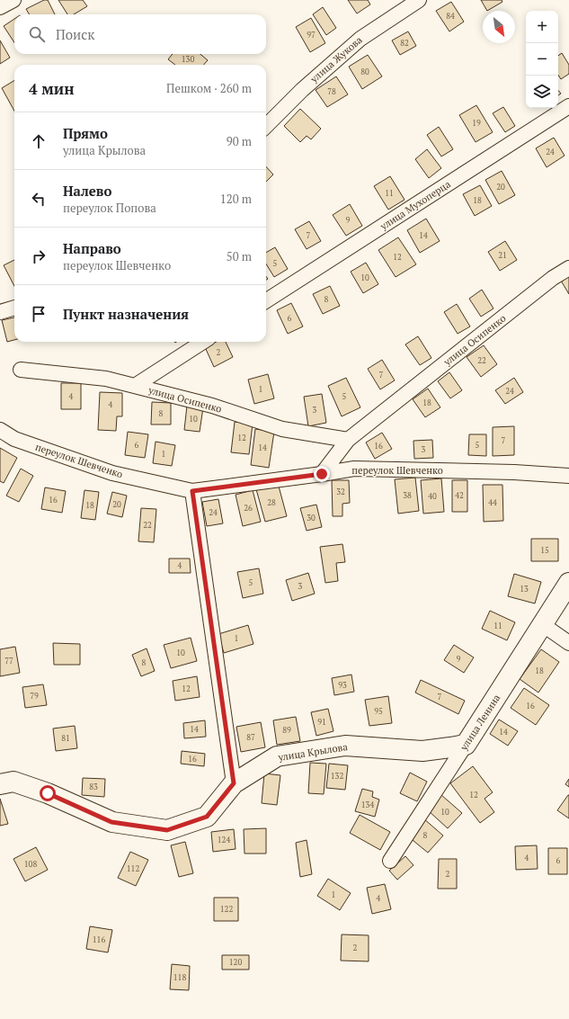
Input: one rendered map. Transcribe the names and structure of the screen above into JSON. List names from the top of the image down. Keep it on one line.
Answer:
{"streets":{"street":["улица Жукова","улица Мухоперца","улица Осипенко","переулок Шевченко","улица Ленина","улица Крылова"]},"crossings":[["улица Осипенко","переулок Шевченко"],["улица Ленина","улица Крылова"]],"house_numbers":["84","97","82","130","80","78","19","24","20","11","18","9","7","14","21","12","5","10","8","6","2","22","7","1","24","4","5","18","4","3","8","10","12","7","6","5","16","14","3","1","32","38","42","40","16","28","44","20","18","26","24","30","22","15","4","5","3","13","11","1","10","9","77","8","18","93","12","79","7","16","95","91","14","89","14","87","81","16","132","83","12","134","10","8","124","4","6","108","112","2","1","4","122","116","2","120","118"],"north":"bottom right","page":{"map_buttons":["+","−"],"search":"Поиск","heading":["4 мин","Пешком · 260 m"],"list":[["Прямо","улица Крылова","90 m"],["Налево","переулок Попова","120 m"],["Направо","переулок Шевченко","50 m"],"Пункт назначения"]}}
